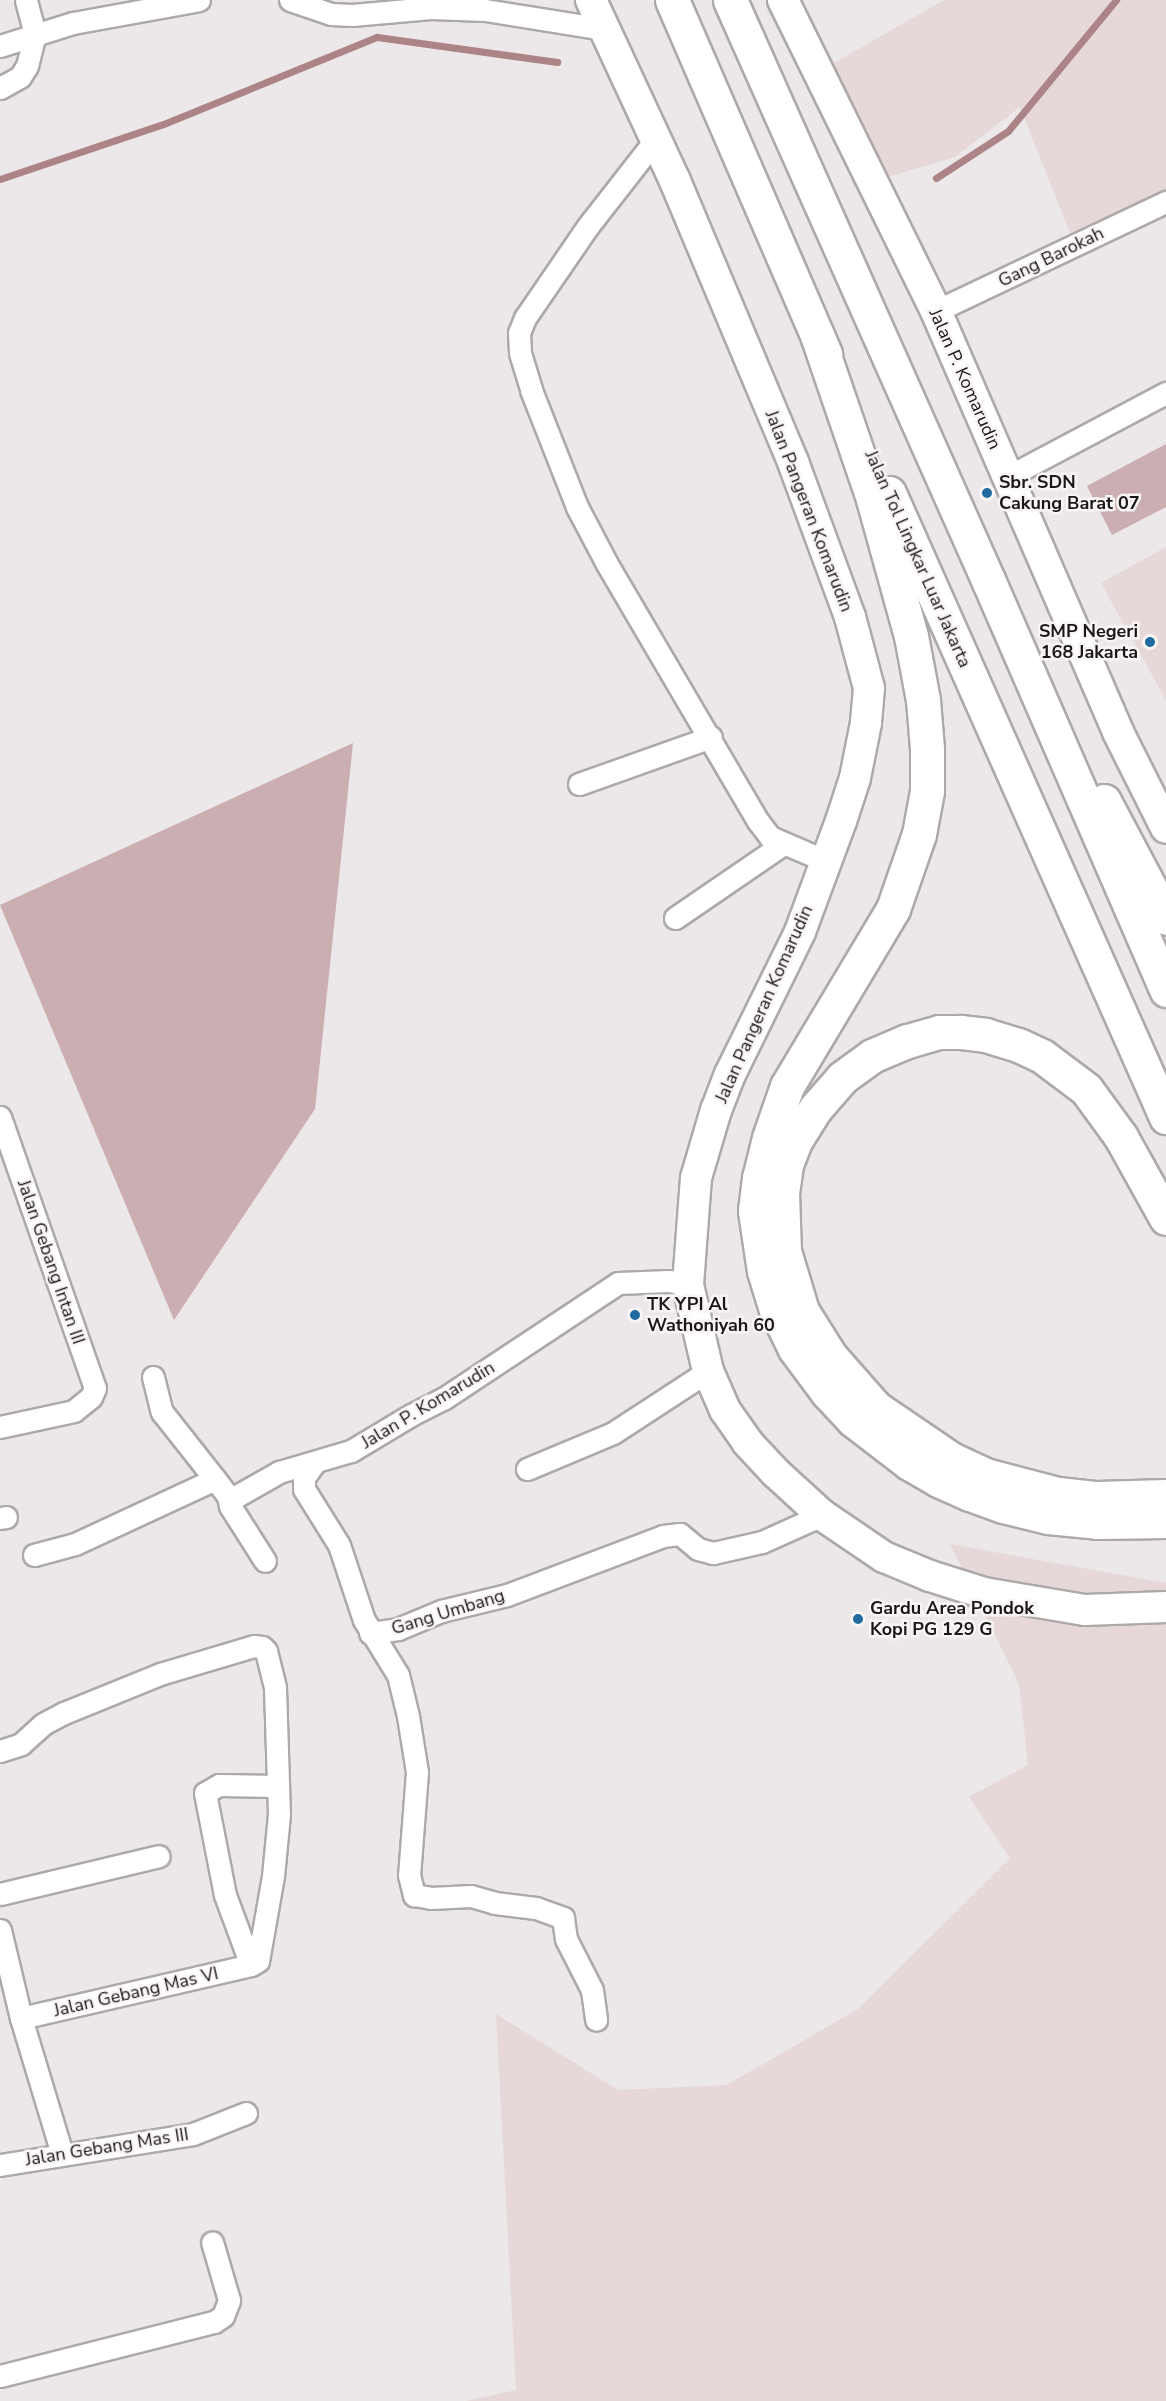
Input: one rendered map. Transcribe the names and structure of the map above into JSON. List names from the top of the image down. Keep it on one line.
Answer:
{"streets":{"highway":["Jalan Tol Lingkar Luar Jakarta"],"street":["Gang Barokah","Jalan P. Komarudin","Jalan Pangeran Komarudin","Jalan Gebang Intan III","Gang Umbang","Jalan Gebang Mas VI","Jalan Gebang Mas III"]},"crossings":[["Gang Barokah","Jalan P. Komarudin"],["Jalan P. Komarudin","Jalan Pangeran Komarudin"],["Jalan Pangeran Komarudin","Gang Umbang"]],"places":["Sbr. SDN Cakung Barat 07","SMP Negeri 168 Jakarta","TK YPI Al Wathoniyah 60","Gardu Area Pondok Kopi PG 129 G"]}
